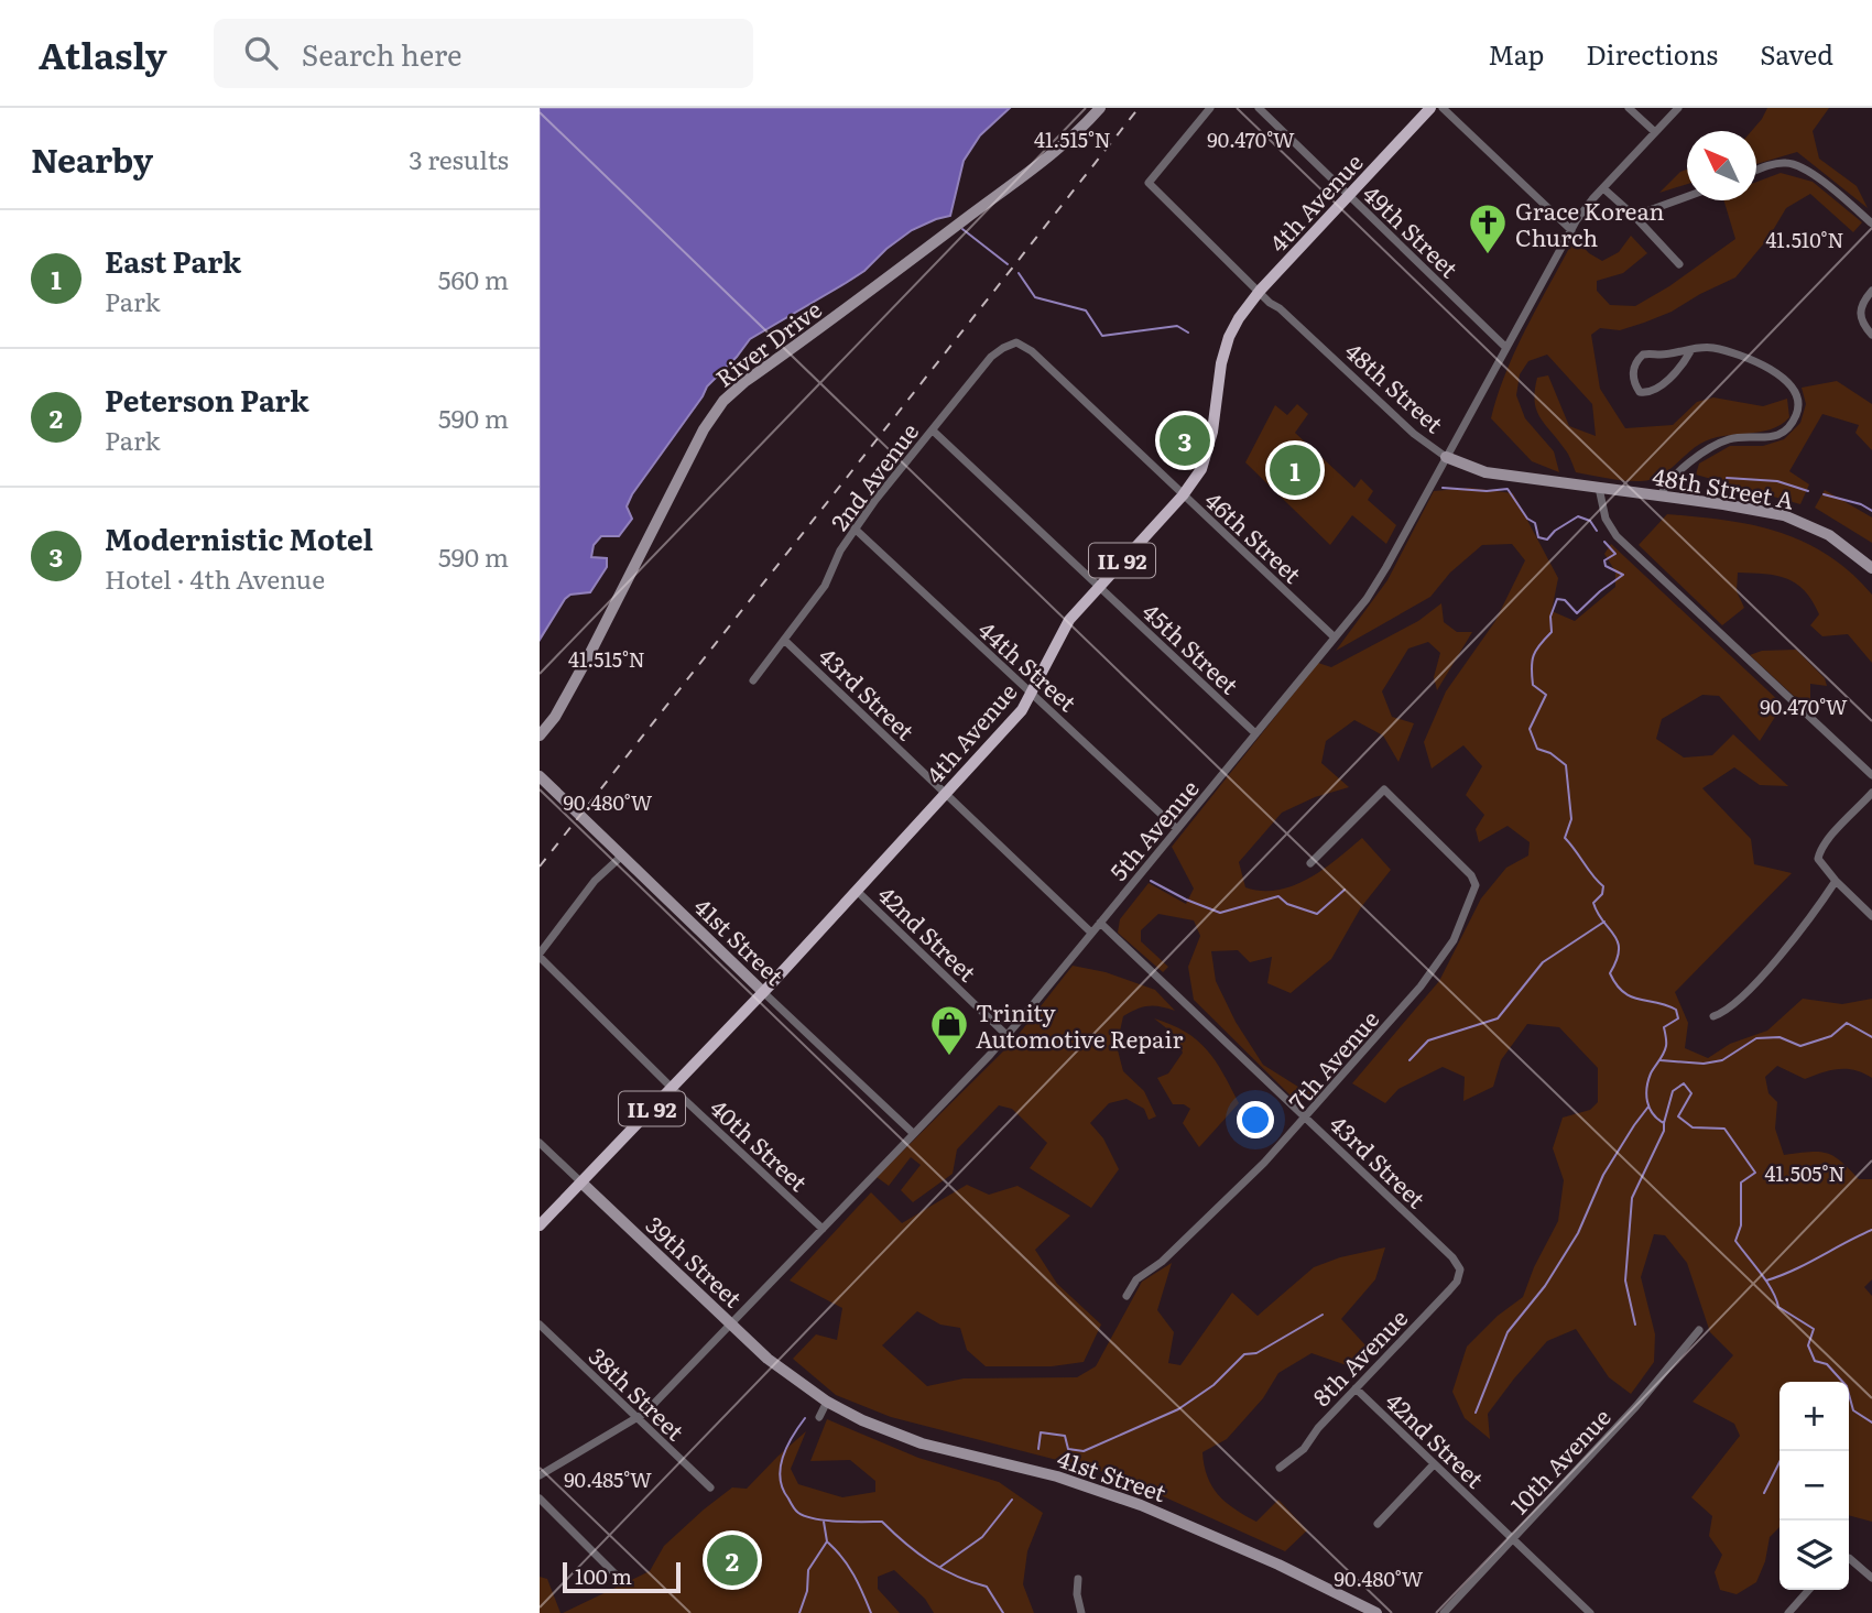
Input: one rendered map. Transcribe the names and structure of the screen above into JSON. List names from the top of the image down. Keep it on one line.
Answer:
{"streets":{"main road":["4th Avenue","IL 92"],"street":["49th Street","River Drive","48th Street","2nd Avenue","48th Street A","46th Street","45th Street","44th Street","43rd Street","5th Avenue","42nd Street","41st Street","7th Avenue","40th Street","39th Street","8th Avenue","38th Street","10th Avenue"]},"crossings":[["4th Avenue","49th Street"],["4th Avenue","48th Street"],["4th Avenue","46th Street"],["4th Avenue","45th Street"],["4th Avenue","44th Street"],["4th Avenue","43rd Street"],["4th Avenue","42nd Street"],["4th Avenue","41st Street"],["4th Avenue","40th Street"],["4th Avenue","39th Street"],["49th Street","5th Avenue"],["48th Street","48th Street A"],["48th Street","5th Avenue"],["2nd Avenue","46th Street"],["2nd Avenue","45th Street"],["2nd Avenue","44th Street"],["2nd Avenue","43rd Street"],["46th Street","5th Avenue"],["45th Street","5th Avenue"],["44th Street","5th Avenue"],["43rd Street","5th Avenue"],["43rd Street","7th Avenue"],["43rd Street","8th Avenue"],["5th Avenue","42nd Street"],["5th Avenue","41st Street"],["5th Avenue","40th Street"],["5th Avenue","39th Street"],["5th Avenue","38th Street"],["42nd Street","8th Avenue"],["42nd Street","10th Avenue"],["41st Street","39th Street"]],"places":{"church":["Grace Korean Church"],"shop":["Trinity Automotive Repair"]},"scale_bar":"100 m","north":"top left","page":{"header":"Atlasly","search":"Search here","nav":["Map","Directions","Saved"],"heading":["Nearby","3 results"],"list":[{"mark":"1","name":"East Park","note":"Park","value":"560 m"},{"mark":"2","name":"Peterson Park","note":"Park","value":"590 m"},{"mark":"3","name":"Modernistic Motel","note":"Hotel · 4th Avenue","value":"590 m"}],"pins":["3","1","2"],"map_buttons":["+","−"],"scale":"100 m"},"coordinates":["90.470°W","41.515°N","41.510°N","90.480°W","41.505°N","90.485°W"]}
